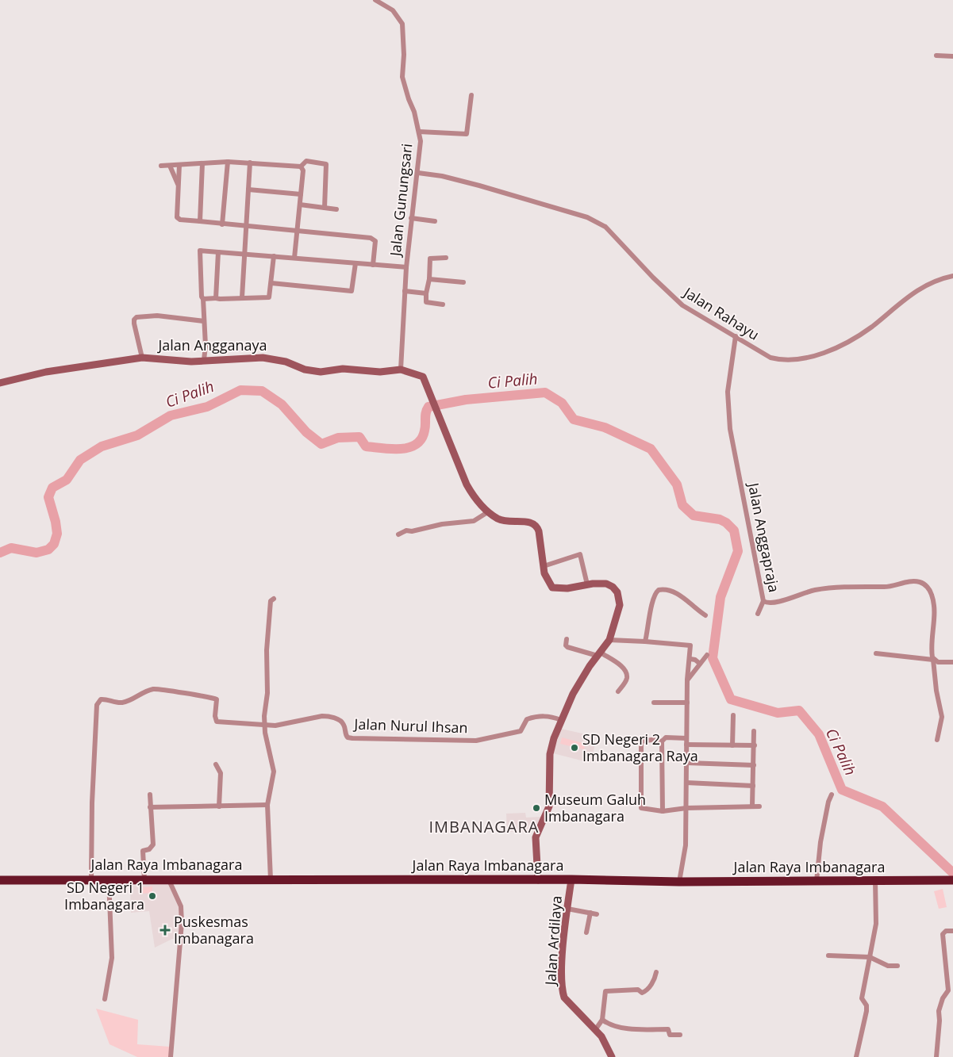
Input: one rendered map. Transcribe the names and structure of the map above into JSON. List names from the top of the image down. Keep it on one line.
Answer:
{"streets":{"highway":["Jalan Raya Imbanagara"],"street":["Jalan Gunungsari","Jalan Rahayu","Jalan Angganaya","Jalan Anggapraja","Jalan Nurul Ihsan","Jalan Ardilaya"]},"crossings":[["Jalan Gunungsari","Jalan Rahayu"],["Jalan Gunungsari","Jalan Angganaya"],["Jalan Rahayu","Jalan Anggapraja"],["Jalan Raya Imbanagara","Jalan Ardilaya"]],"districts":["IMBANAGARA"],"water":["Ci Palih"],"places":{"other":["SD Negeri 2 Imbanagara Raya","Museum Galuh Imbanagara","SD Negeri 1 Imbanagara"],"health":["Puskesmas Imbanagara"]}}
